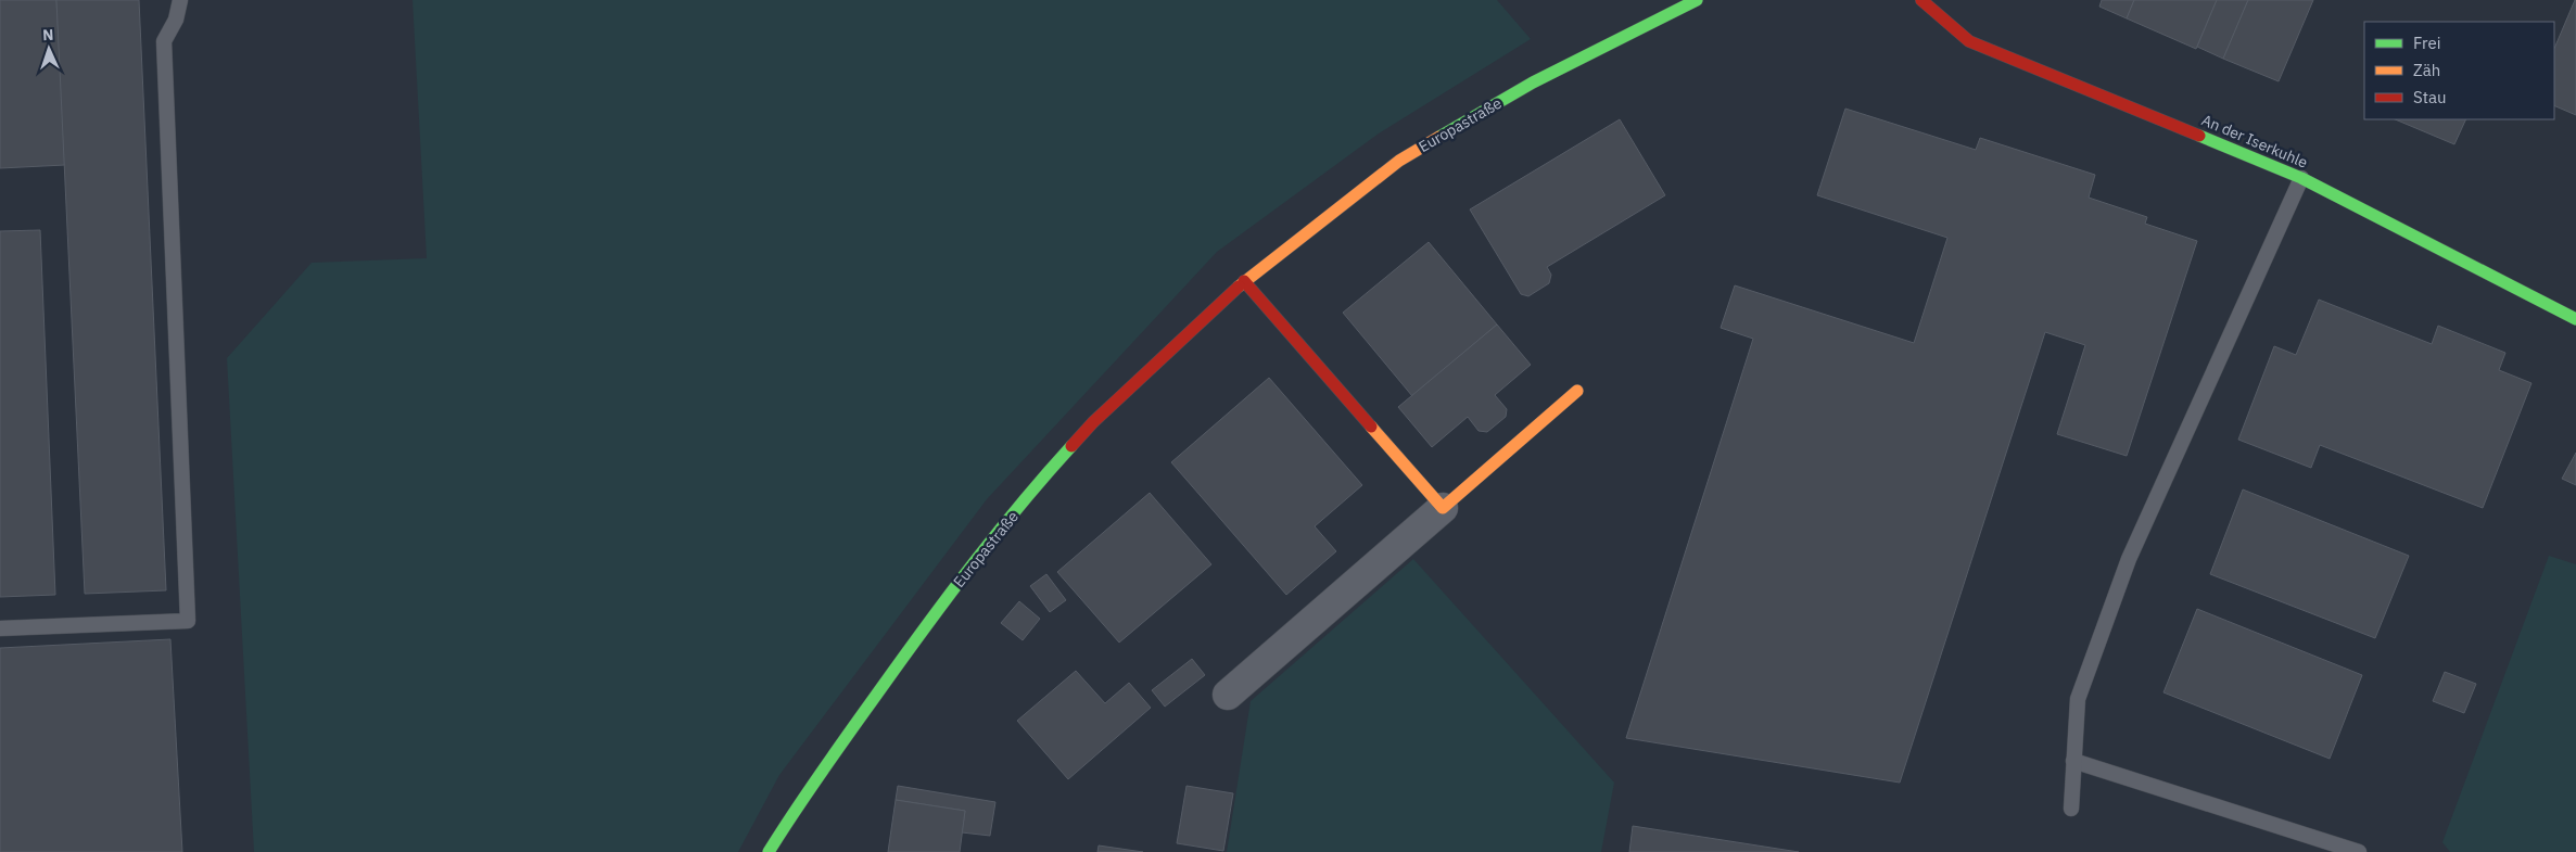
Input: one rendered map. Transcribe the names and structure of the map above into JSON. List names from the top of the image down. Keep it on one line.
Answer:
{"streets":{"street":["Europastraße","An der Iserkuhle"]},"legend":["Frei","Zäh","Stau"],"north":"top"}
